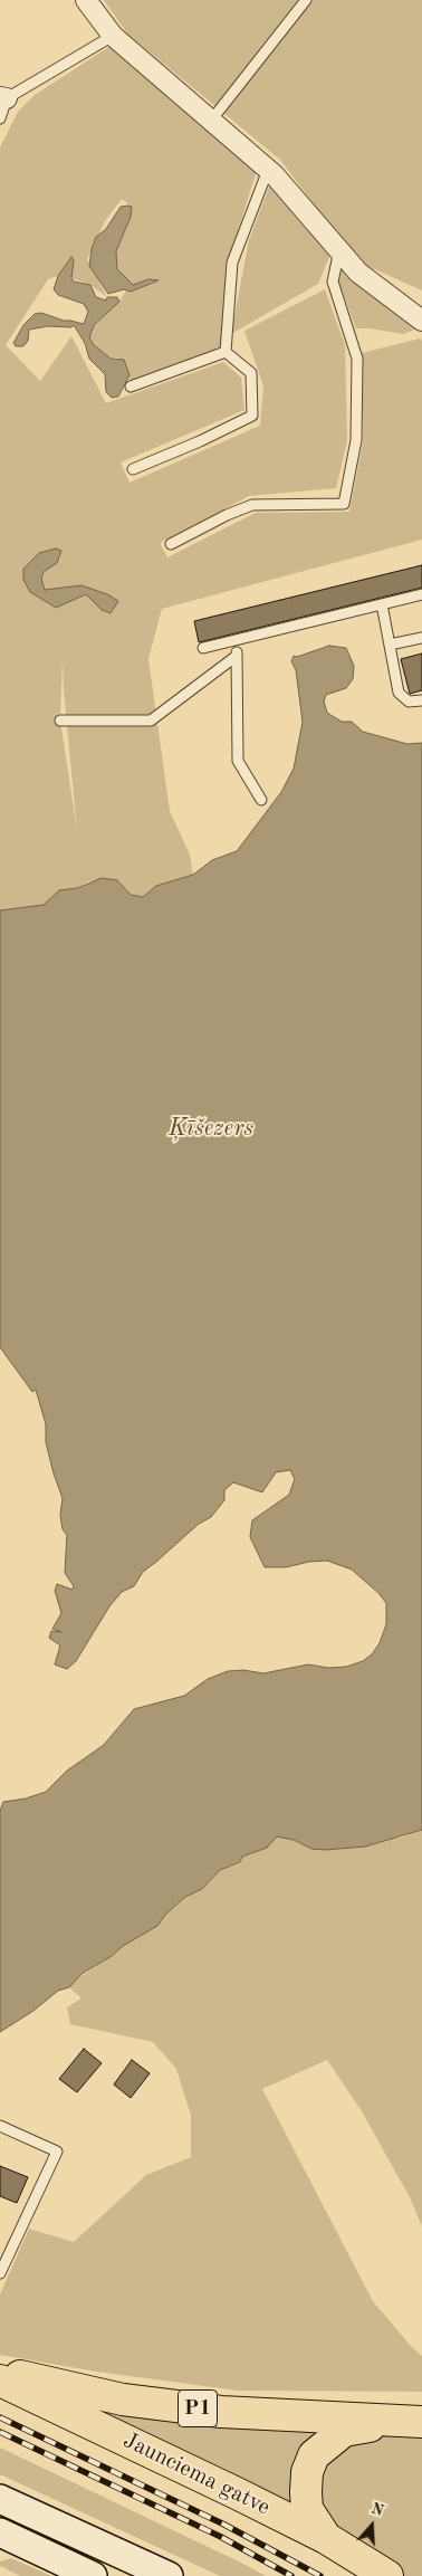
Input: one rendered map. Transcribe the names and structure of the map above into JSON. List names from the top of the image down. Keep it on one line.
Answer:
{"streets":{"main road":["P1","Jaunciema gatve"]},"water":["Ķīšezers"],"north":"top"}
